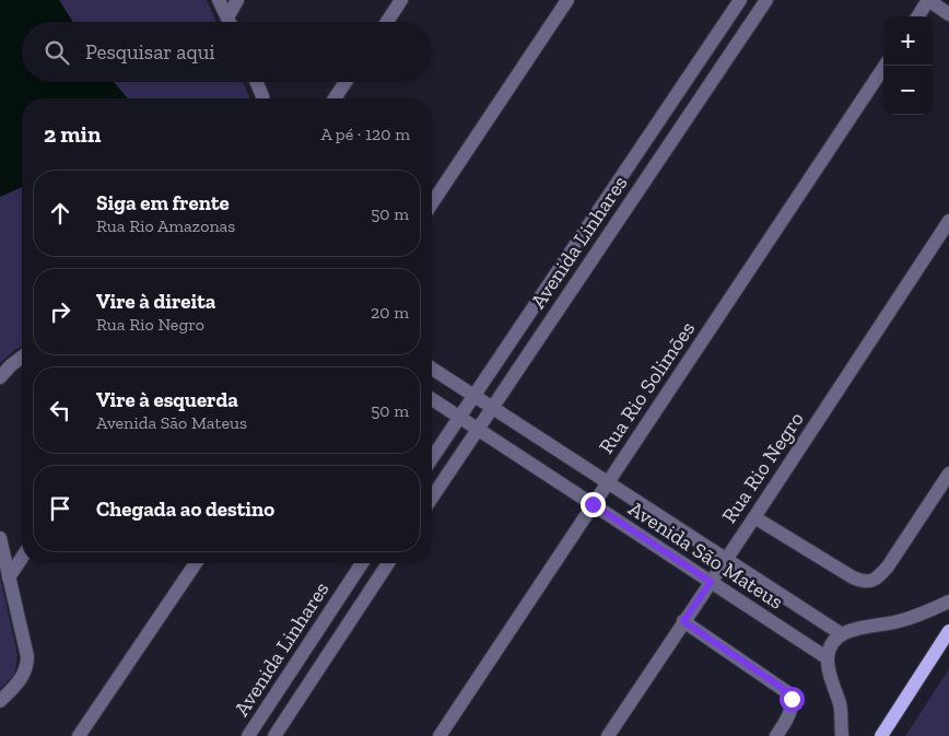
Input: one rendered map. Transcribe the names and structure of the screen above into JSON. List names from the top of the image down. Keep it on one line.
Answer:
{"streets":{"street":["Avenida Linhares","Rua Rio Solimões","Rua Rio Negro","Avenida São Mateus"]},"crossings":[["Avenida Linhares","Avenida São Mateus"],["Rua Rio Solimões","Avenida São Mateus"],["Rua Rio Negro","Avenida São Mateus"]],"page":{"map_buttons":["+","−"],"search":"Pesquisar aqui","heading":["2 min","A pé · 120 m"],"list":[["Siga em frente","Rua Rio Amazonas","50 m"],["Vire à direita","Rua Rio Negro","20 m"],["Vire à esquerda","Avenida São Mateus","50 m"],"Chegada ao destino"]}}
